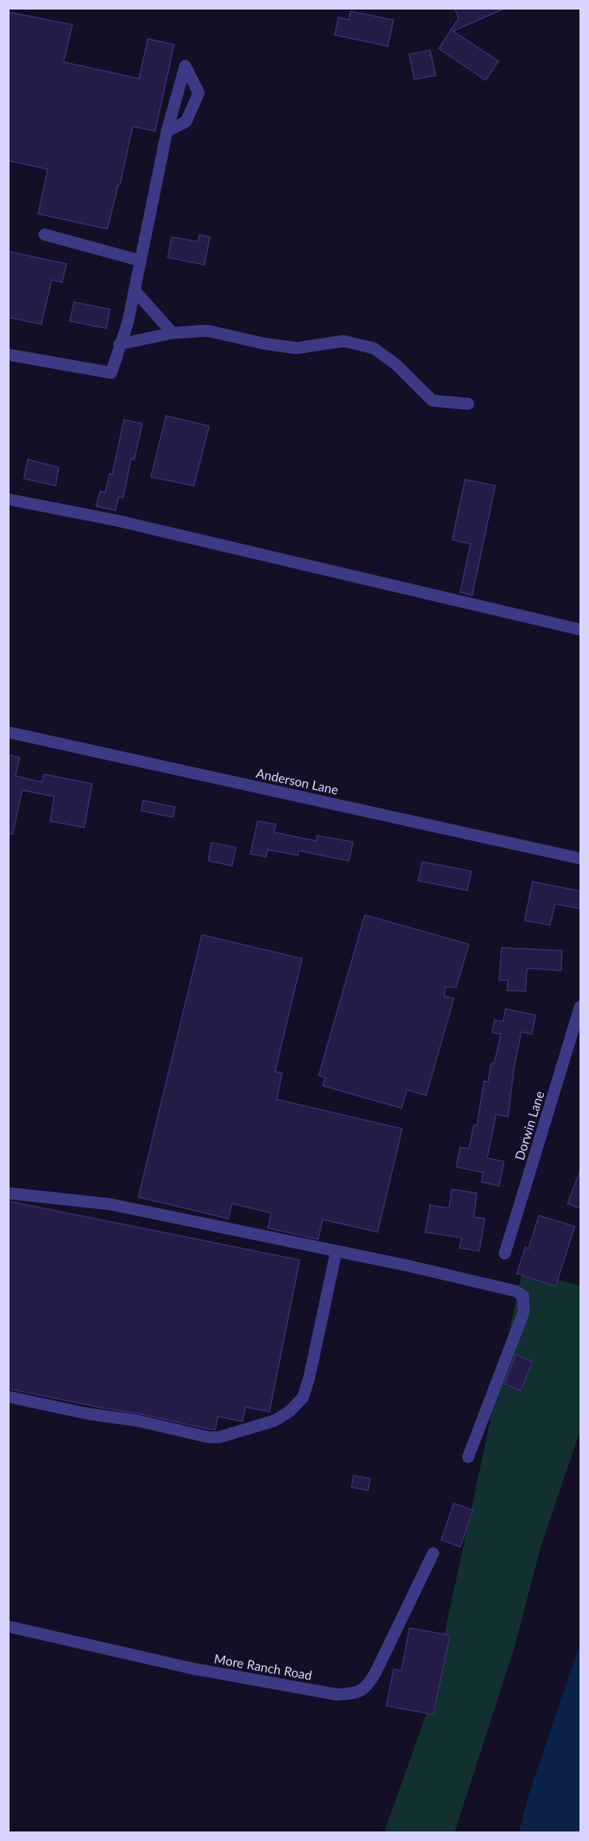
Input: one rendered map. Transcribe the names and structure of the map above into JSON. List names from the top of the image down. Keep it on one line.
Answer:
{"streets":{"street":["Anderson Lane","Dorwin Lane","More Ranch Road"]}}
